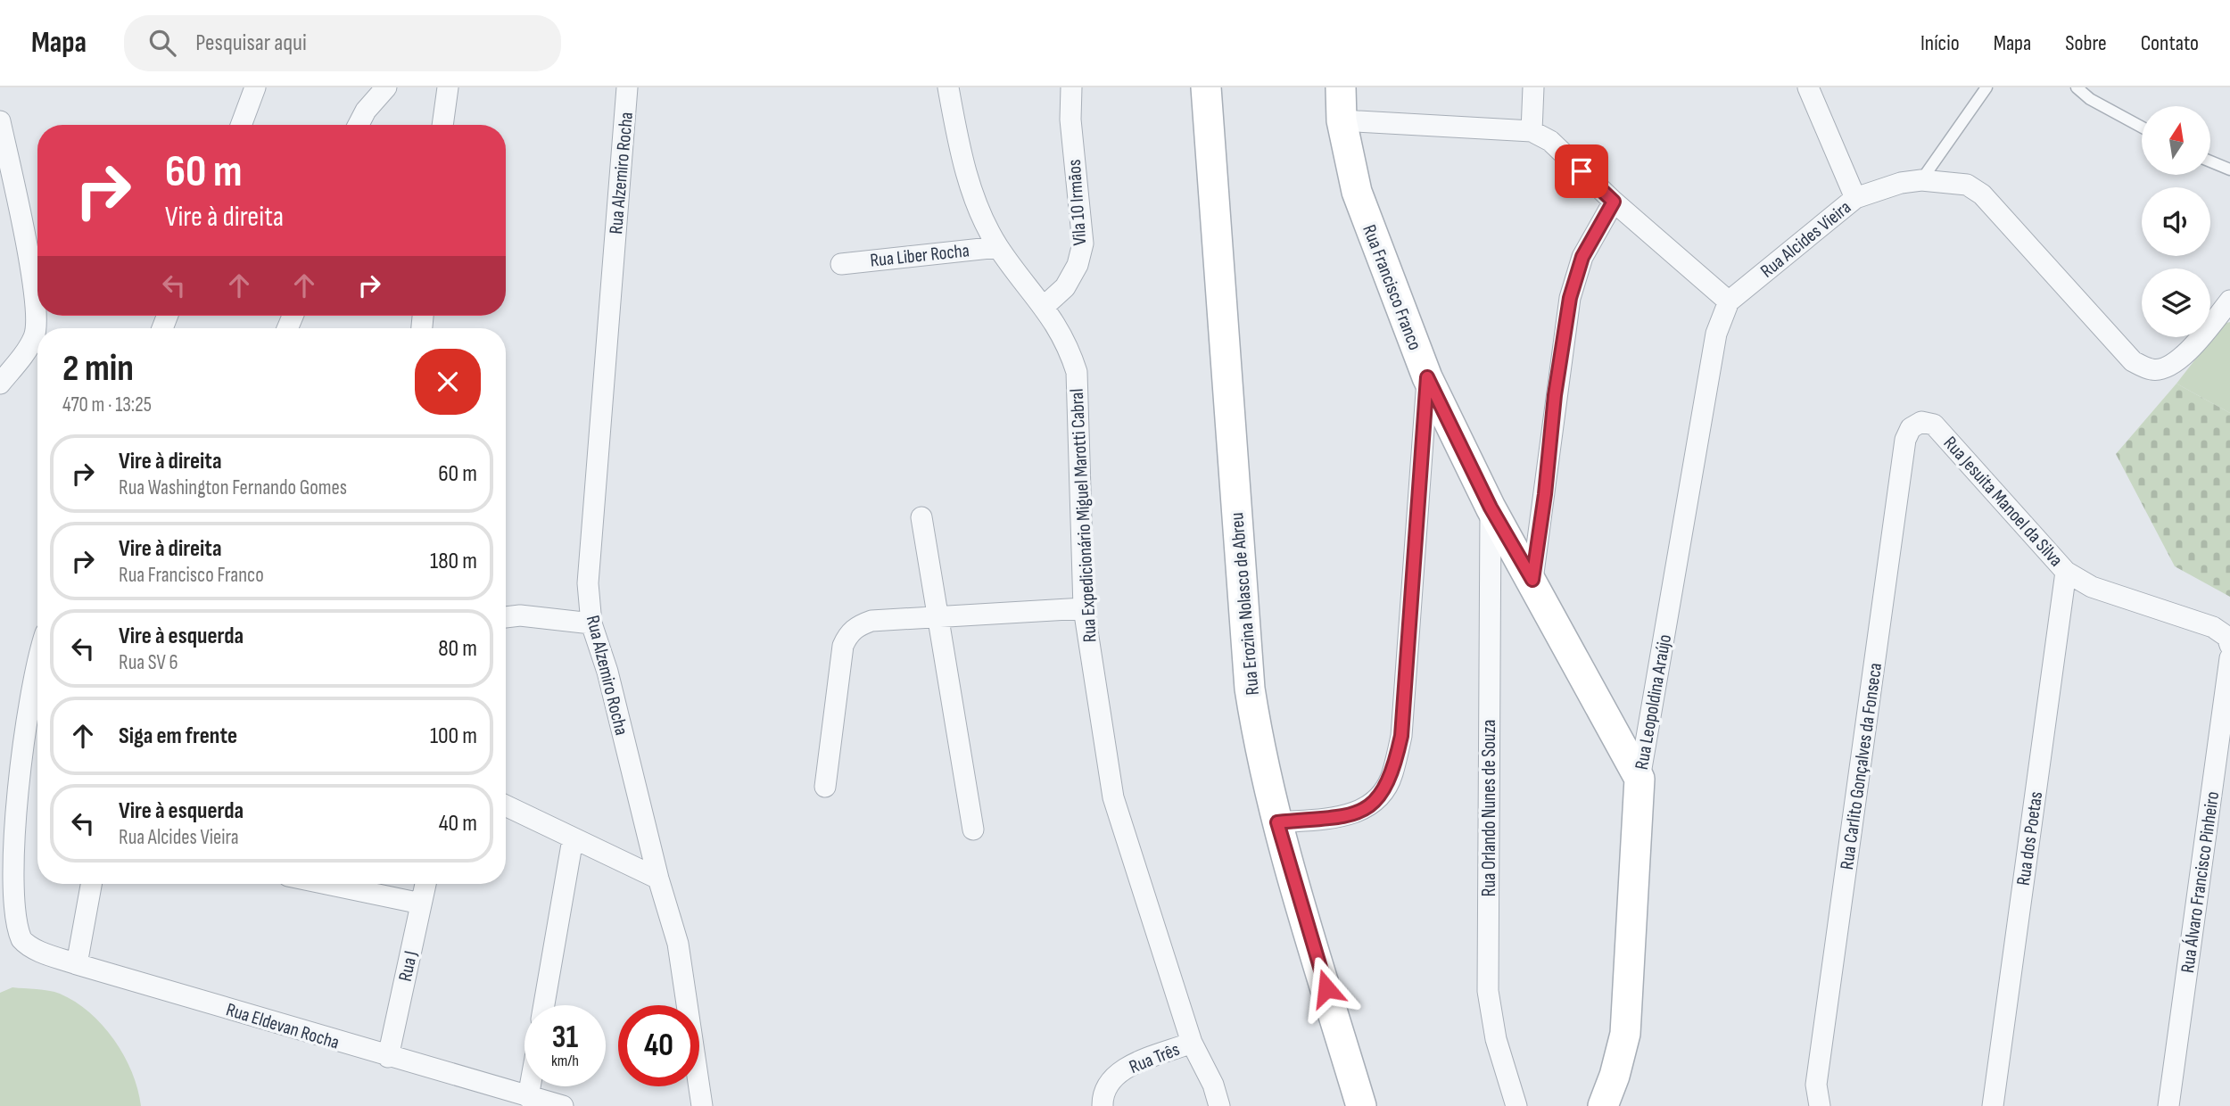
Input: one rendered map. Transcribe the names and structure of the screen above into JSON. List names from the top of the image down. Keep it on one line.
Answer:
{"streets":{"street":["Rua Alzemiro Rocha","Vila 10 Irmãos","Rua Alcides Vieira","Rua Liber Rocha","Rua Francisco Franco","Rua Jesuita Manoel da Silva","Rua Expedicionário Miguel Marotti Cabral","Rua Erozina Nolasco de Abreu","Rua Leopoldina Araújo","Rua Carlito Gonçalves da Fonseca","Rua Orlando Nunes de Souza","Rua dos Poetas","Rua Álvaro Francisco Pinheiro","Rua J","Rua Eldevan Rocha","Rua Três"]},"crossings":[["Vila 10 Irmãos","Rua Expedicionário Miguel Marotti Cabral"],["Rua Alcides Vieira","Rua Leopoldina Araújo"],["Rua Liber Rocha","Rua Expedicionário Miguel Marotti Cabral"],["Rua Francisco Franco","Rua Leopoldina Araújo"],["Rua Francisco Franco","Rua Orlando Nunes de Souza"],["Rua Jesuita Manoel da Silva","Rua Carlito Gonçalves da Fonseca"],["Rua Jesuita Manoel da Silva","Rua dos Poetas"],["Rua Expedicionário Miguel Marotti Cabral","Rua Três"],["Rua J","Rua Eldevan Rocha"]],"north":"top","page":{"header":"Mapa","search":"Pesquisar aqui","nav":["Início","Mapa","Sobre","Contato"],"turn":["60 m","Vire à direita"],"heading":["2 min","470 m · 13:25"],"list":[{"name":"Vire à direita","note":"Rua Washington Fernando Gomes","value":"60 m"},{"name":"Vire à direita","note":"Rua Francisco Franco","value":"180 m"},{"name":"Vire à esquerda","note":"Rua SV 6","value":"80 m"},{"name":"Siga em frente","value":"100 m"},{"name":"Vire à esquerda","note":"Rua Alcides Vieira","value":"40 m"}],"speed":"31 km/h","limit":"40"}}
